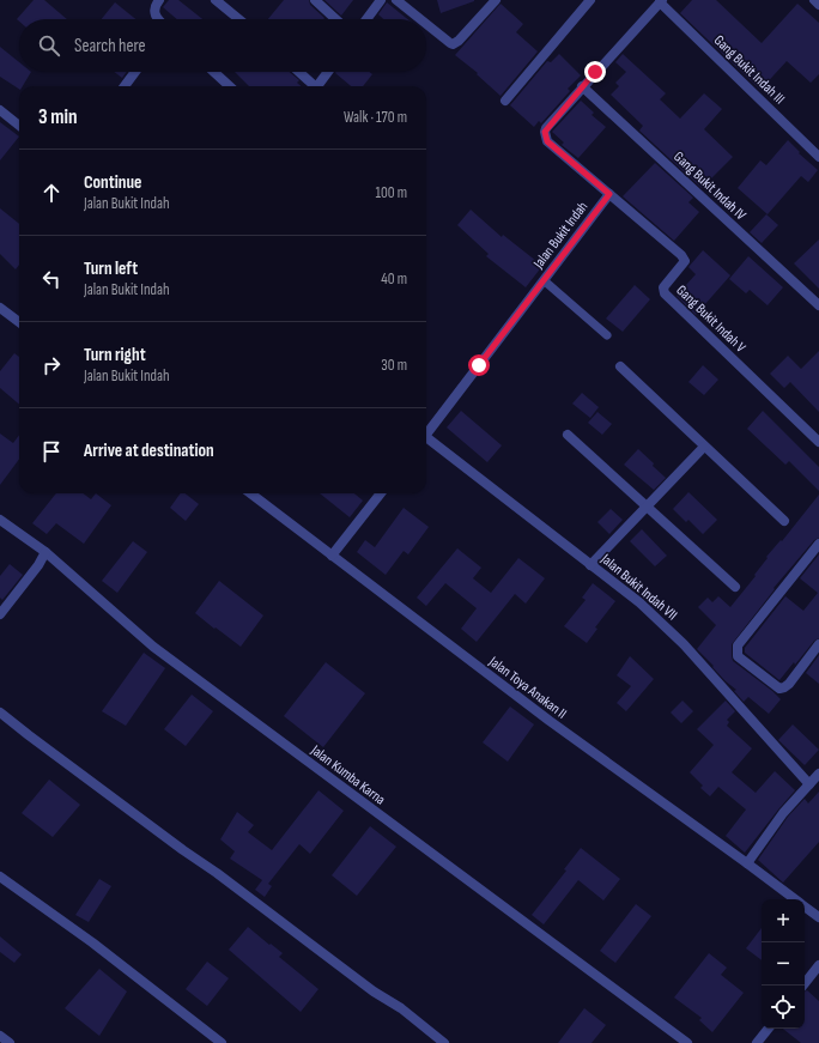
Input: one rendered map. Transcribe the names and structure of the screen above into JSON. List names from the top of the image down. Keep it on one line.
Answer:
{"streets":{"street":["Gang Bukit Indah III","Gang Bukit Indah IV","Jalan Bukit Indah","Gang Bukit Indah V","Jalan Bukit Indah VII","Jalan Toya Anakan II","Jalan Kumba Karna"]},"crossings":[["Jalan Bukit Indah","Gang Bukit Indah V"]],"page":{"search":"Search here","heading":["3 min","Walk · 170 m"],"list":[["Continue","Jalan Bukit Indah","100 m"],["Turn left","Jalan Bukit Indah","40 m"],["Turn right","Jalan Bukit Indah","30 m"],"Arrive at destination"],"map_buttons":["+","−"]}}
